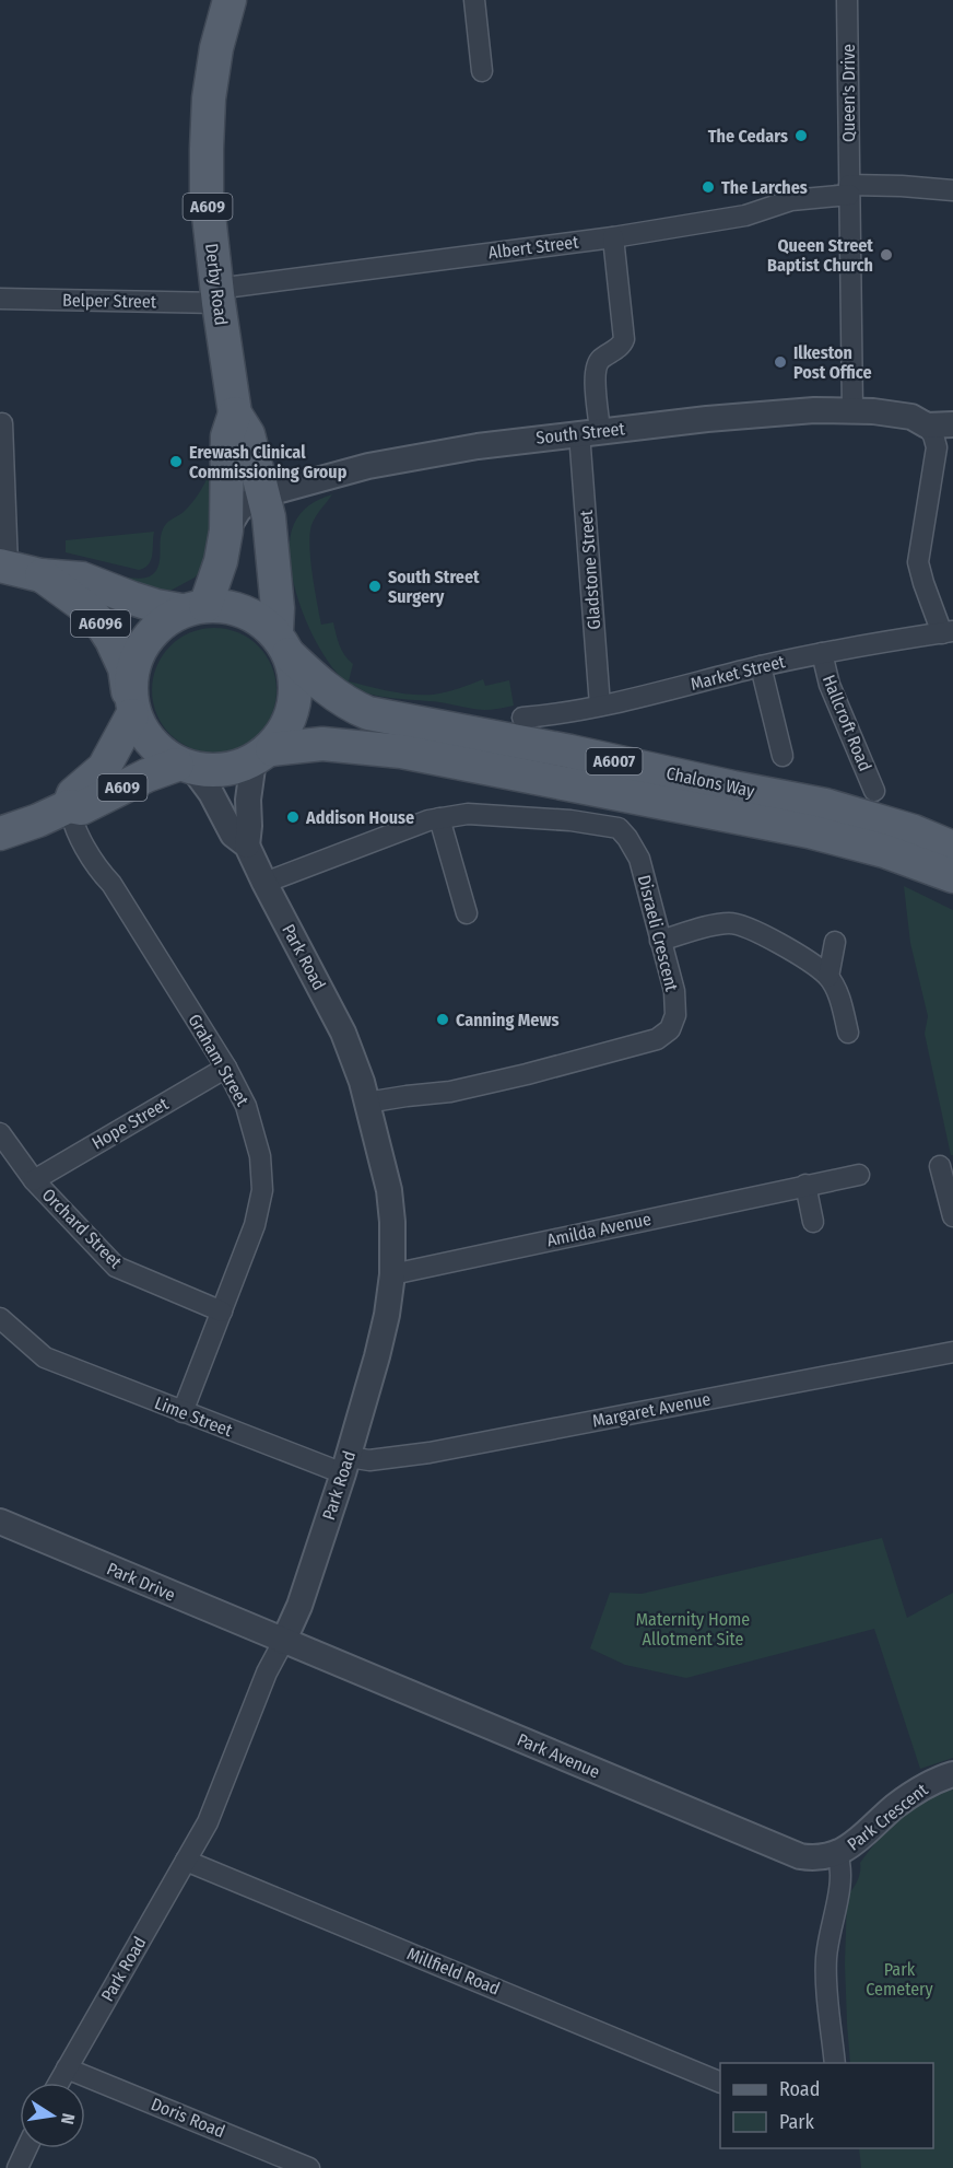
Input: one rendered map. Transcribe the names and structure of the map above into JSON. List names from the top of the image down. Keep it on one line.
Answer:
{"streets":{"main road":["A609","Derby Road","A6096","A6007","Chalons Way"],"street":["Queen's Drive","Albert Street","Belper Street","South Street","Gladstone Street","Market Street","Hallcroft Road","Disraeli Crescent","Park Road","Graham Street","Hope Street","Orchard Street","Amilda Avenue","Margaret Avenue","Lime Street","Park Drive","Park Avenue","Park Crescent","Millfield Road","Doris Road"]},"crossings":[["Queen's Drive","Albert Street"],["Queen's Drive","South Street"],["A609","Derby Road"],["A609","A6096"],["A609","Chalons Way"],["A609","Graham Street"],["Albert Street","Derby Road"],["Albert Street","Belper Street"],["Albert Street","Gladstone Street"],["Derby Road","Belper Street"],["Derby Road","South Street"],["Derby Road","A6096"],["Derby Road","Chalons Way"],["South Street","Gladstone Street"],["Gladstone Street","Market Street"],["A6096","Chalons Way"],["Market Street","Hallcroft Road"],["Disraeli Crescent","Park Road"],["Park Road","Amilda Avenue"],["Park Road","Margaret Avenue"],["Park Road","Lime Street"],["Park Road","Park Drive"],["Park Road","Park Avenue"],["Park Road","Millfield Road"],["Park Road","Doris Road"],["Graham Street","Hope Street"],["Graham Street","Orchard Street"],["Graham Street","Lime Street"],["Hope Street","Orchard Street"],["Margaret Avenue","Lime Street"],["Park Drive","Park Avenue"],["Park Avenue","Park Crescent"]],"parks":["Maternity Home Allotment Site","Park Cemetery"],"places":["The Cedars","The Larches","Queen Street Baptist Church","Ilkeston Post Office","Erewash Clinical Commissioning Group","South Street Surgery","Addison House","Canning Mews"],"legend":["Road","Park"],"north":"right"}
